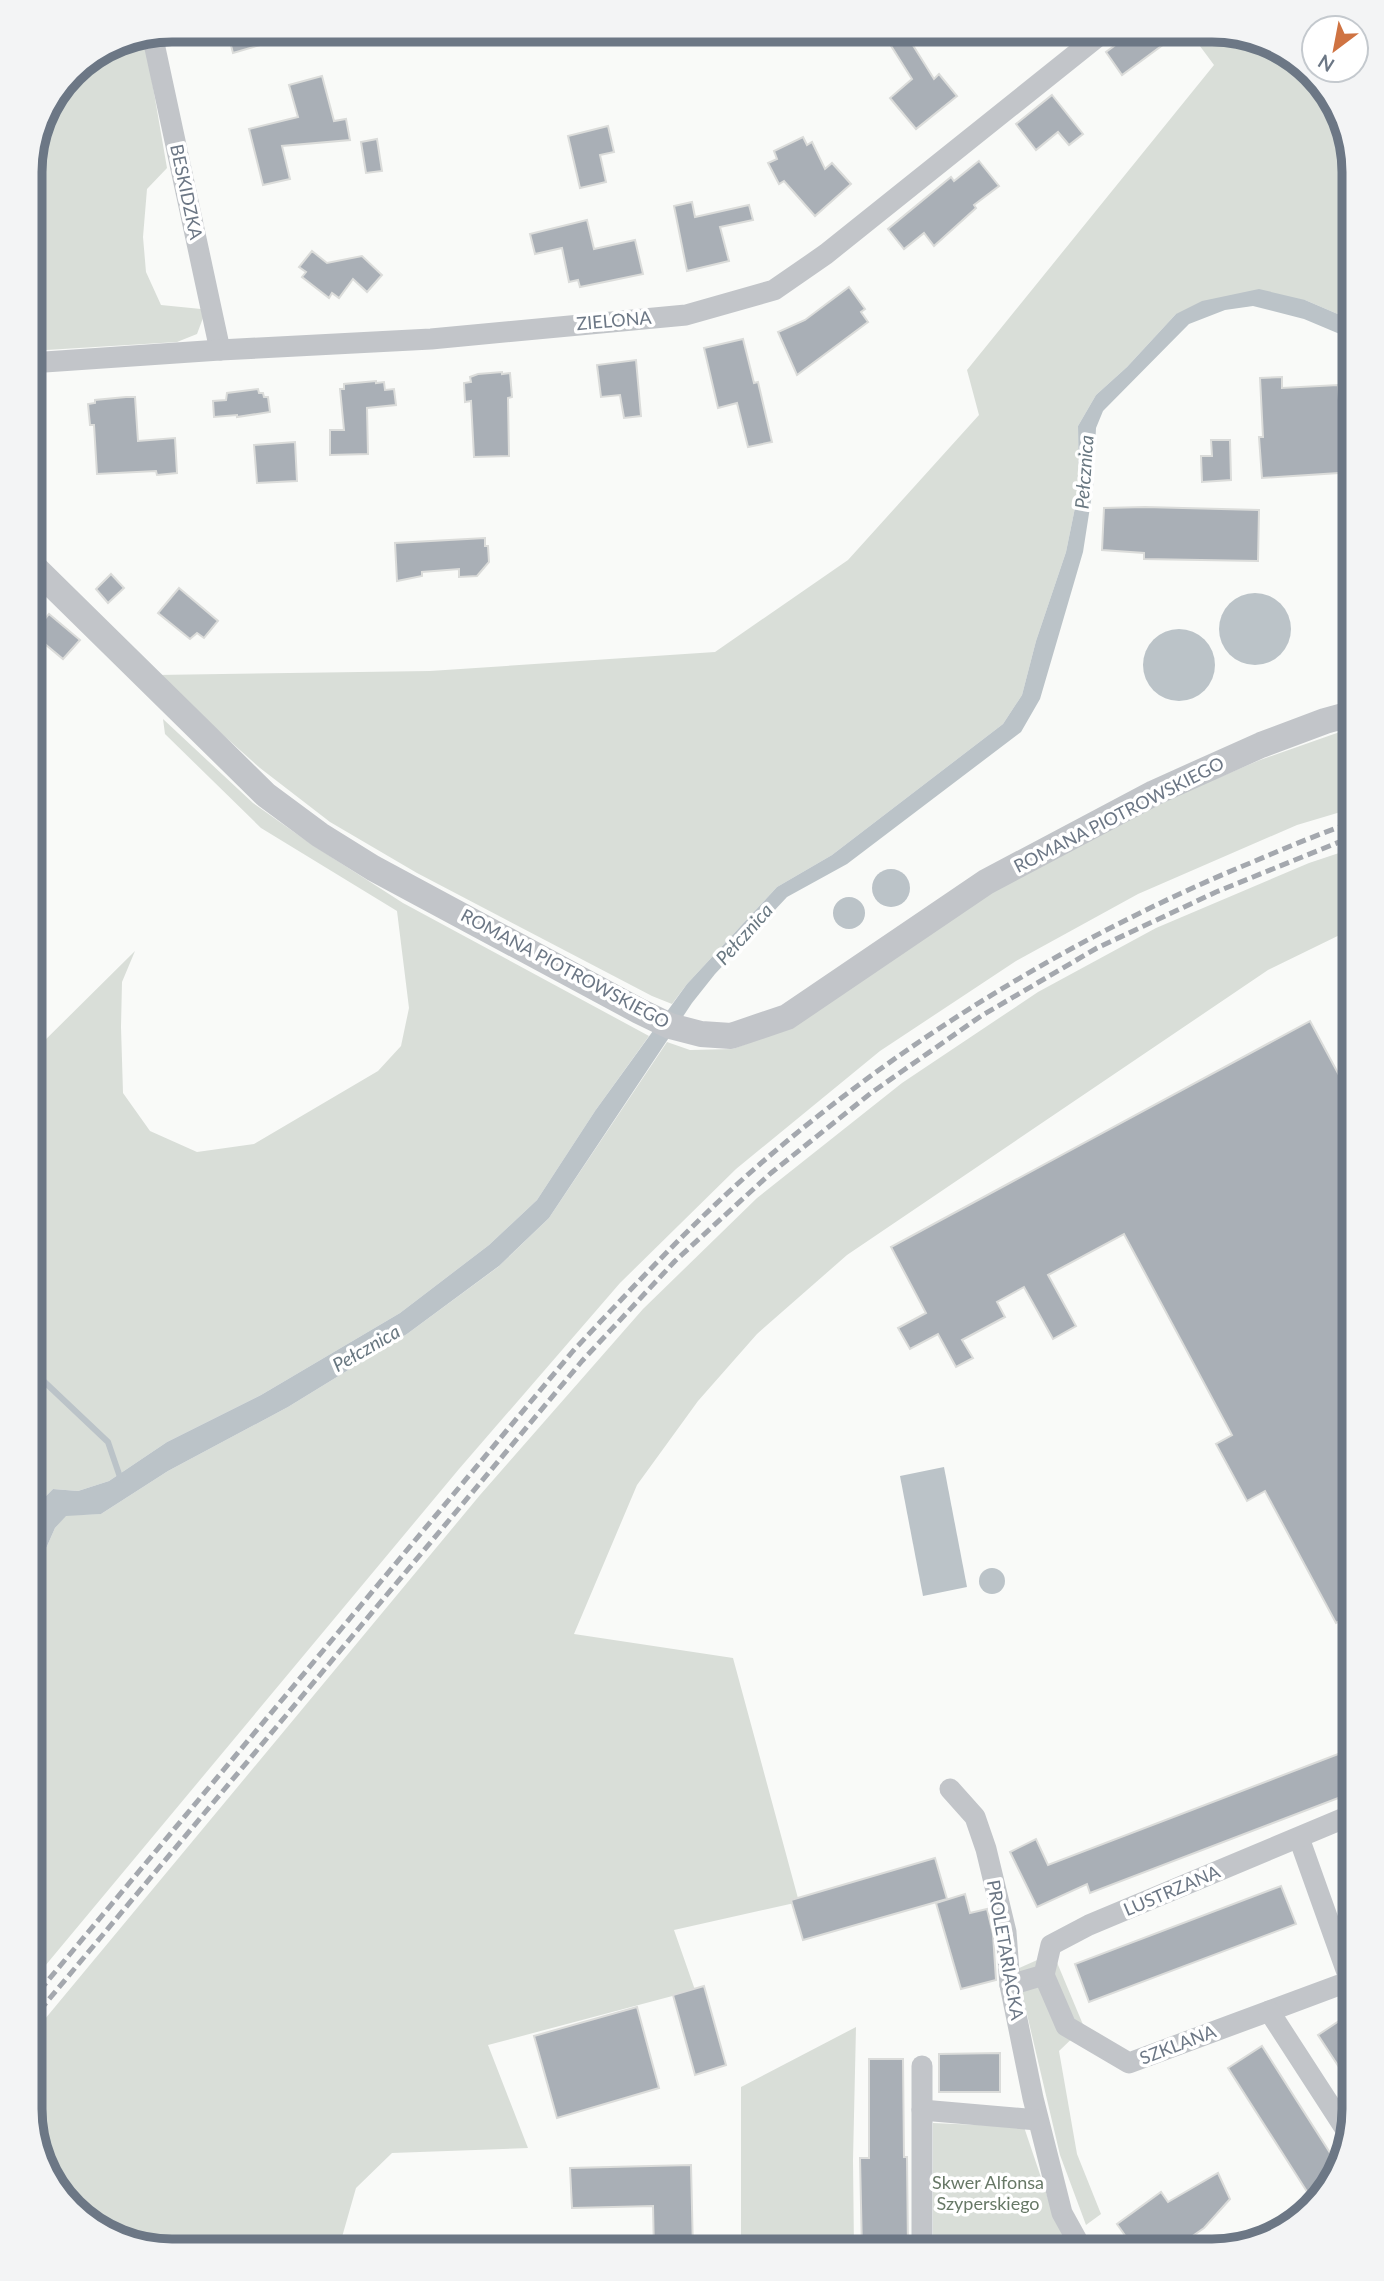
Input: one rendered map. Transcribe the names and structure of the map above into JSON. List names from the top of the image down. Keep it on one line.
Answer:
{"streets":{"street":["BESKIDZKA","ZIELONA","ROMANA PIOTROWSKIEGO","LUSTRZANA","PROLETARIACKA","SZKLANA"]},"crossings":[["BESKIDZKA","ZIELONA"],["LUSTRZANA","SZKLANA"]],"water":["Pełcznica"],"parks":["Skwer Alfonsa Szyperskiego"],"north":"bottom left"}
